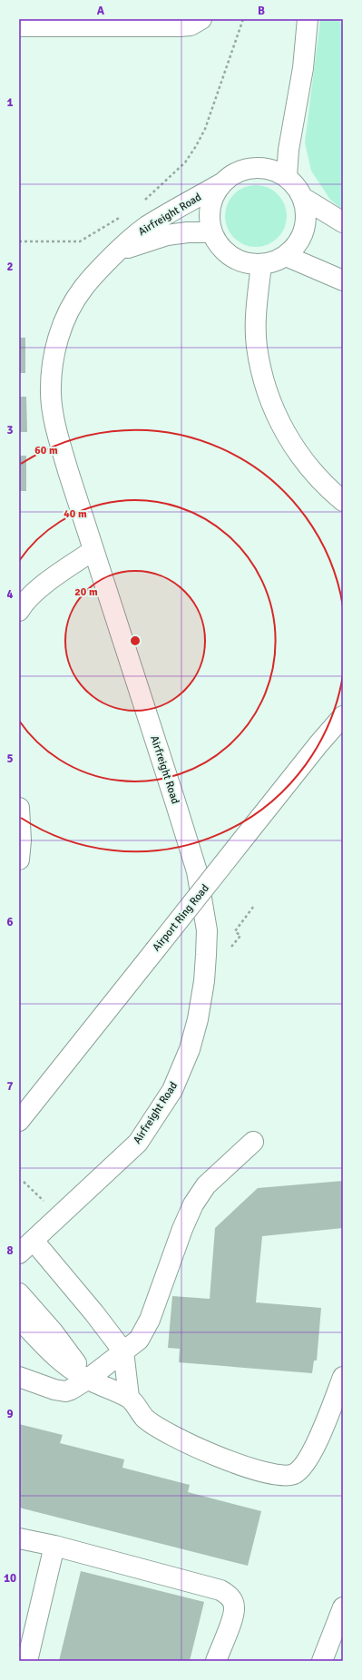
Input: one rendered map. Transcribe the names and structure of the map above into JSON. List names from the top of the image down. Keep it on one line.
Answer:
{"streets":{"main road":["Airfreight Road","Airport Ring Road"]},"grid":{"columns":["A","B"],"rows":["1","2","3","4","5","6","7","8","9","10"]},"rings":["60 m","40 m","20 m"]}
